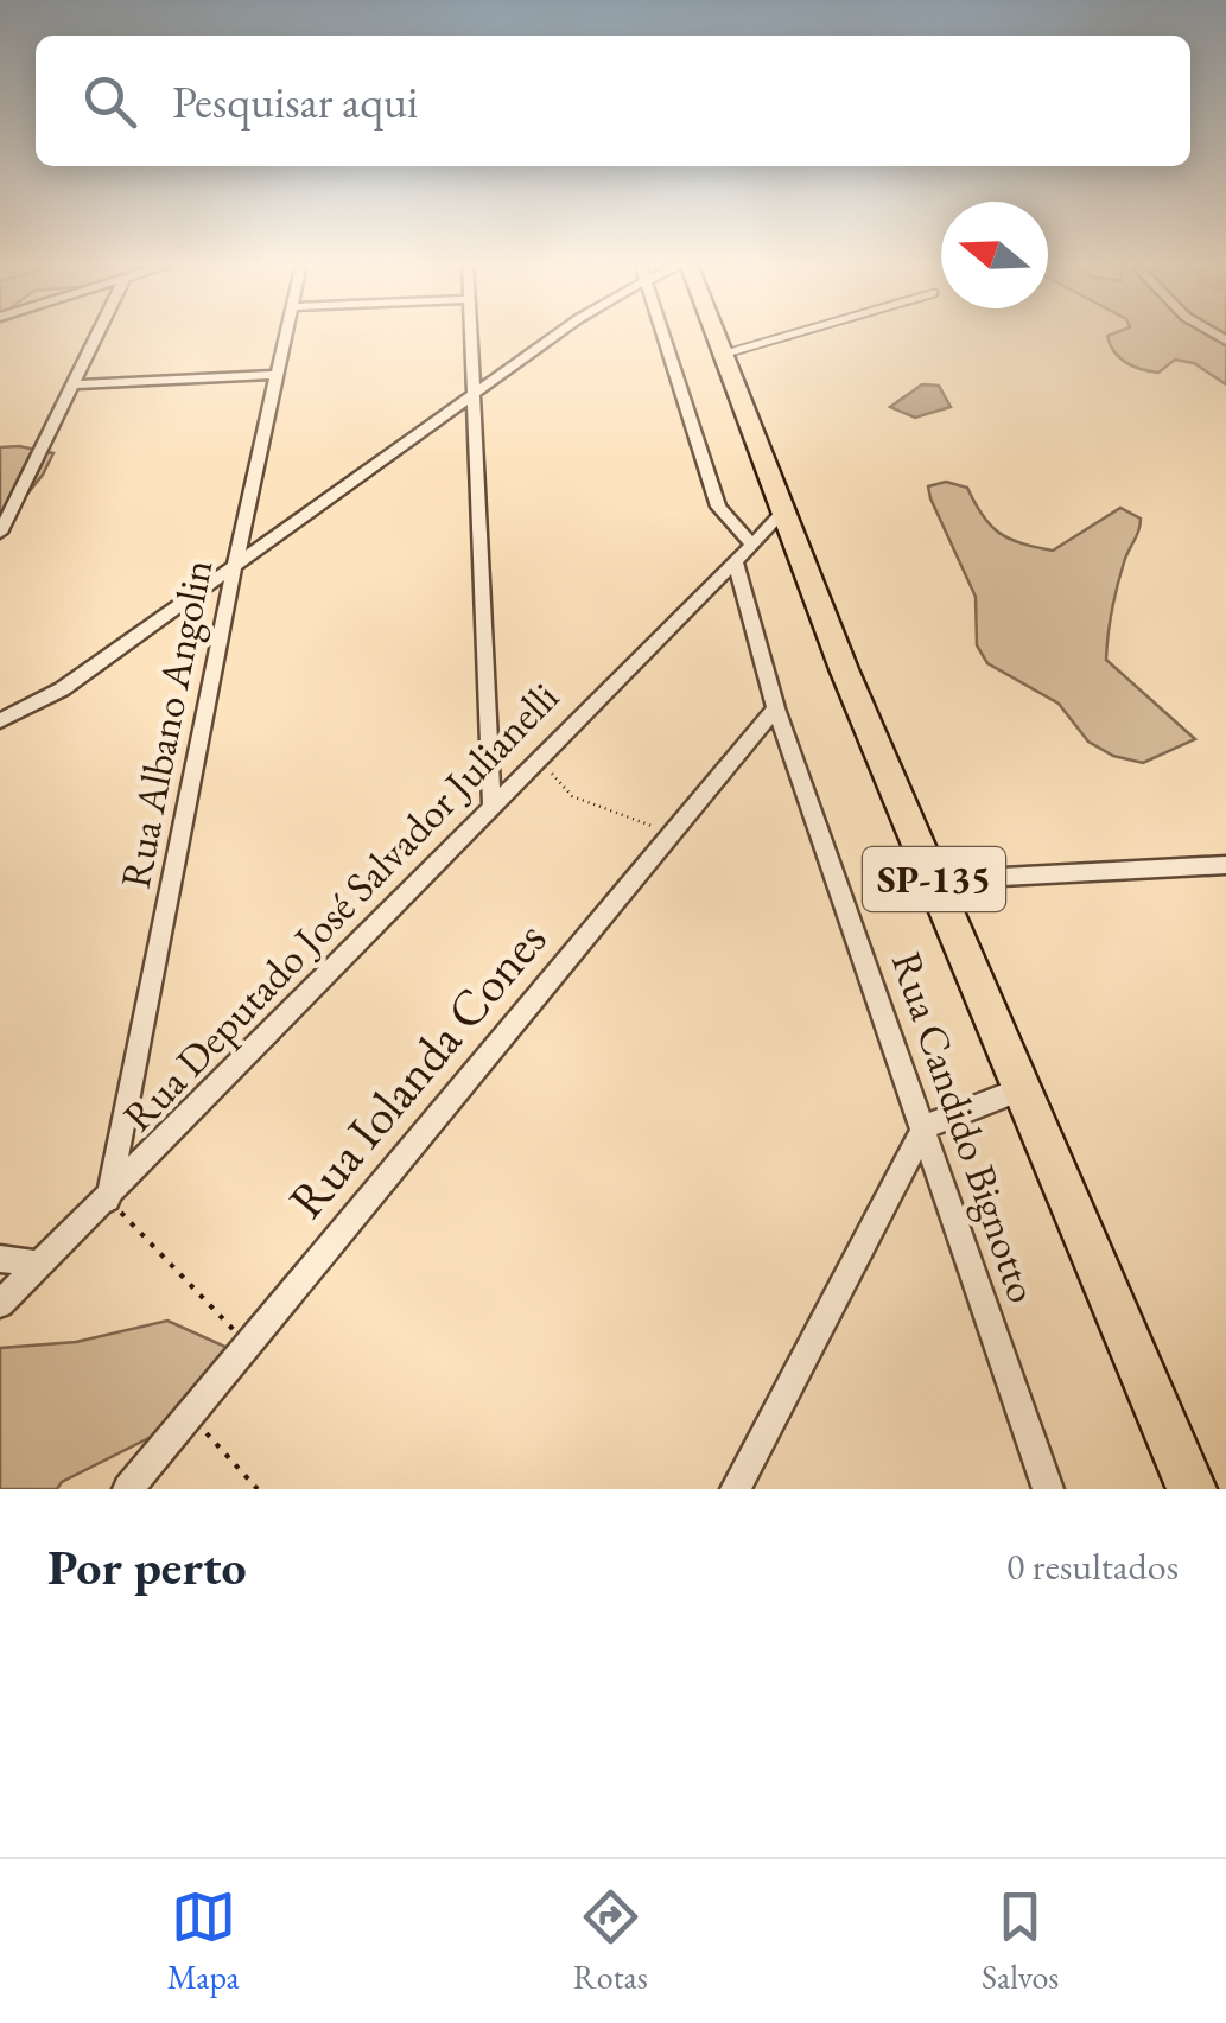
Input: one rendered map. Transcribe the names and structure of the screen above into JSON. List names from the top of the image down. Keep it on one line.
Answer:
{"streets":{"main road":["SP-135"],"street":["Rua Albano Angolin","Rua Deputado José Salvador Julianelli","Rua Iolanda Cones","Rua Candido Bignotto"]},"crossings":[["Rua Albano Angolin","Rua Deputado José Salvador Julianelli"],["SP-135","Rua Deputado José Salvador Julianelli"],["Rua Deputado José Salvador Julianelli","Rua Candido Bignotto"],["Rua Iolanda Cones","Rua Candido Bignotto"]],"north":"left","page":{"search":"Pesquisar aqui","heading":["Por perto","0 resultados"],"nav":["Mapa","Rotas","Salvos"]}}
